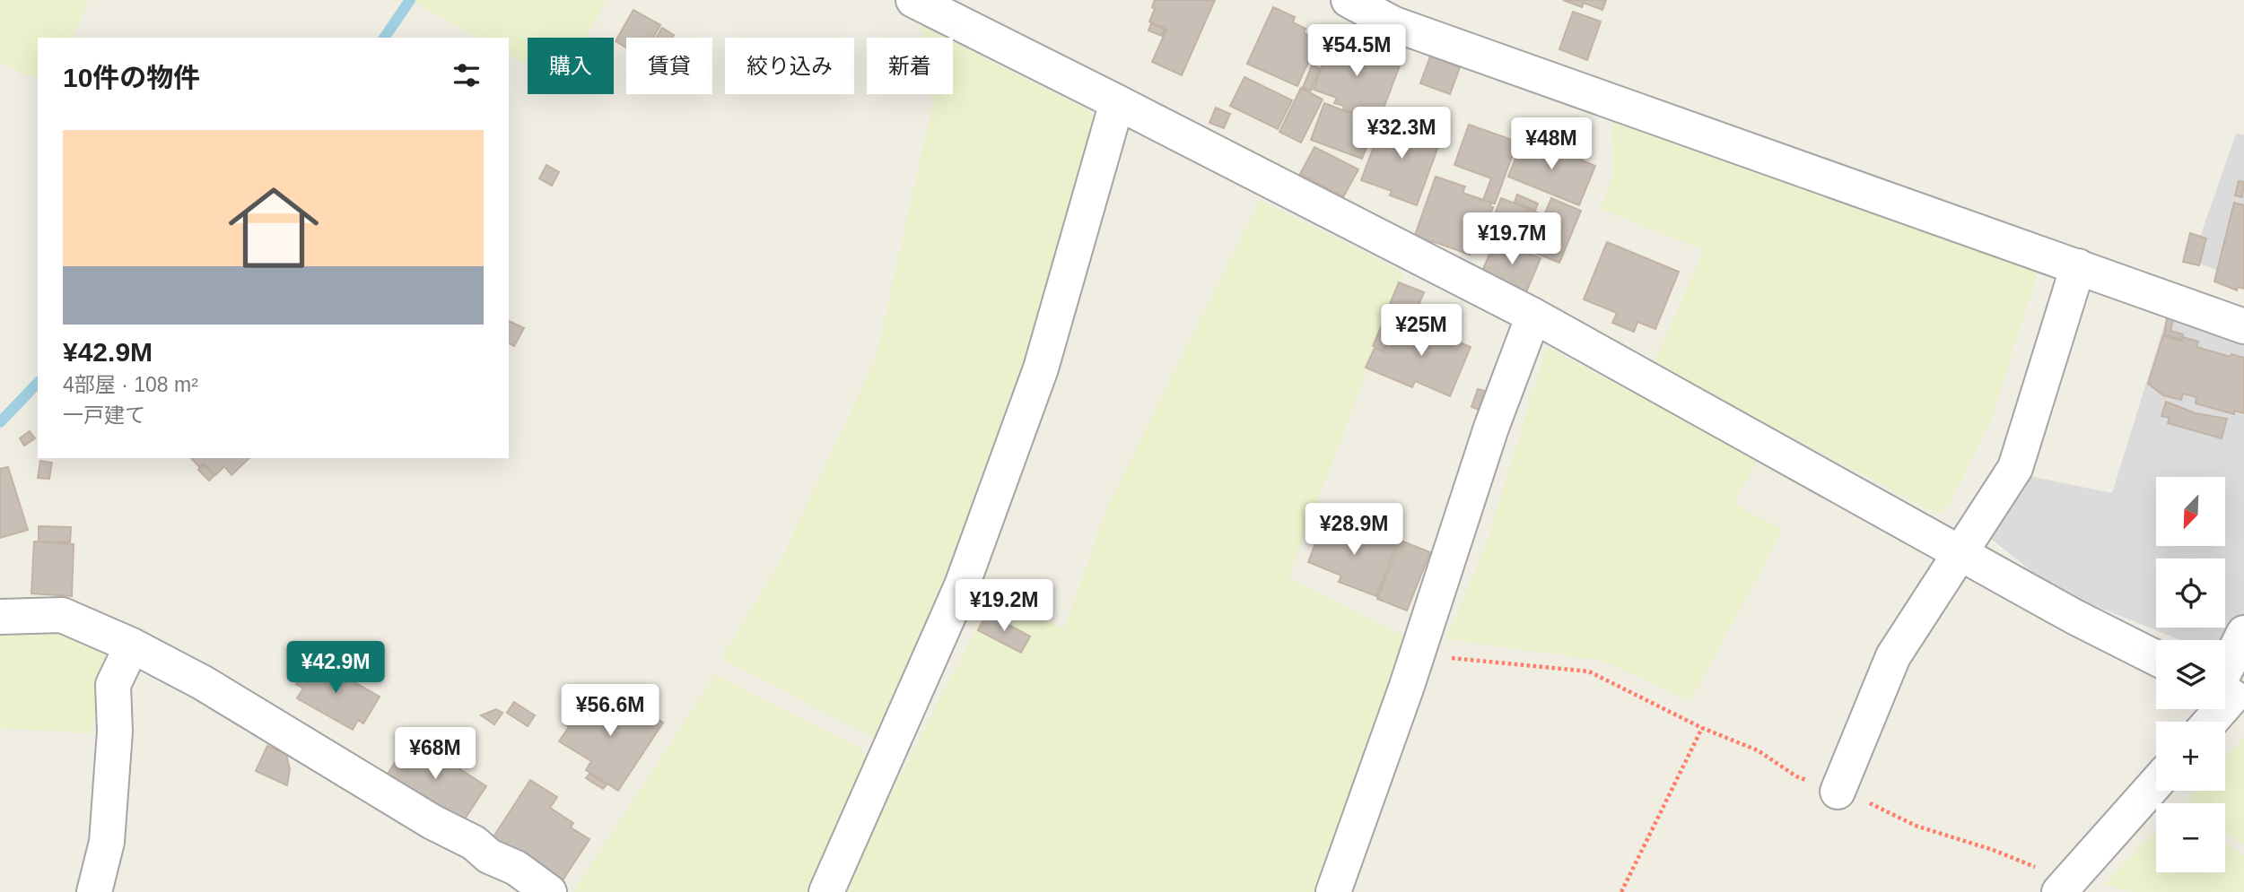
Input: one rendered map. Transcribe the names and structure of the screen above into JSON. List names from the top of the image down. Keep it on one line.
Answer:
{"north":"bottom left","page":{"price":["¥54.5M","¥32.3M","¥48M","¥19.7M","¥25M","¥28.9M","¥19.2M","¥42.9M","¥56.6M","¥68M"],"chip":["購入","賃貸","絞り込み","新着"],"heading":"10件の物件","list":[{"name":"¥42.9M","note":"4部屋 · 108 m² · 一戸建て"}],"map_buttons":["+","−"]}}
